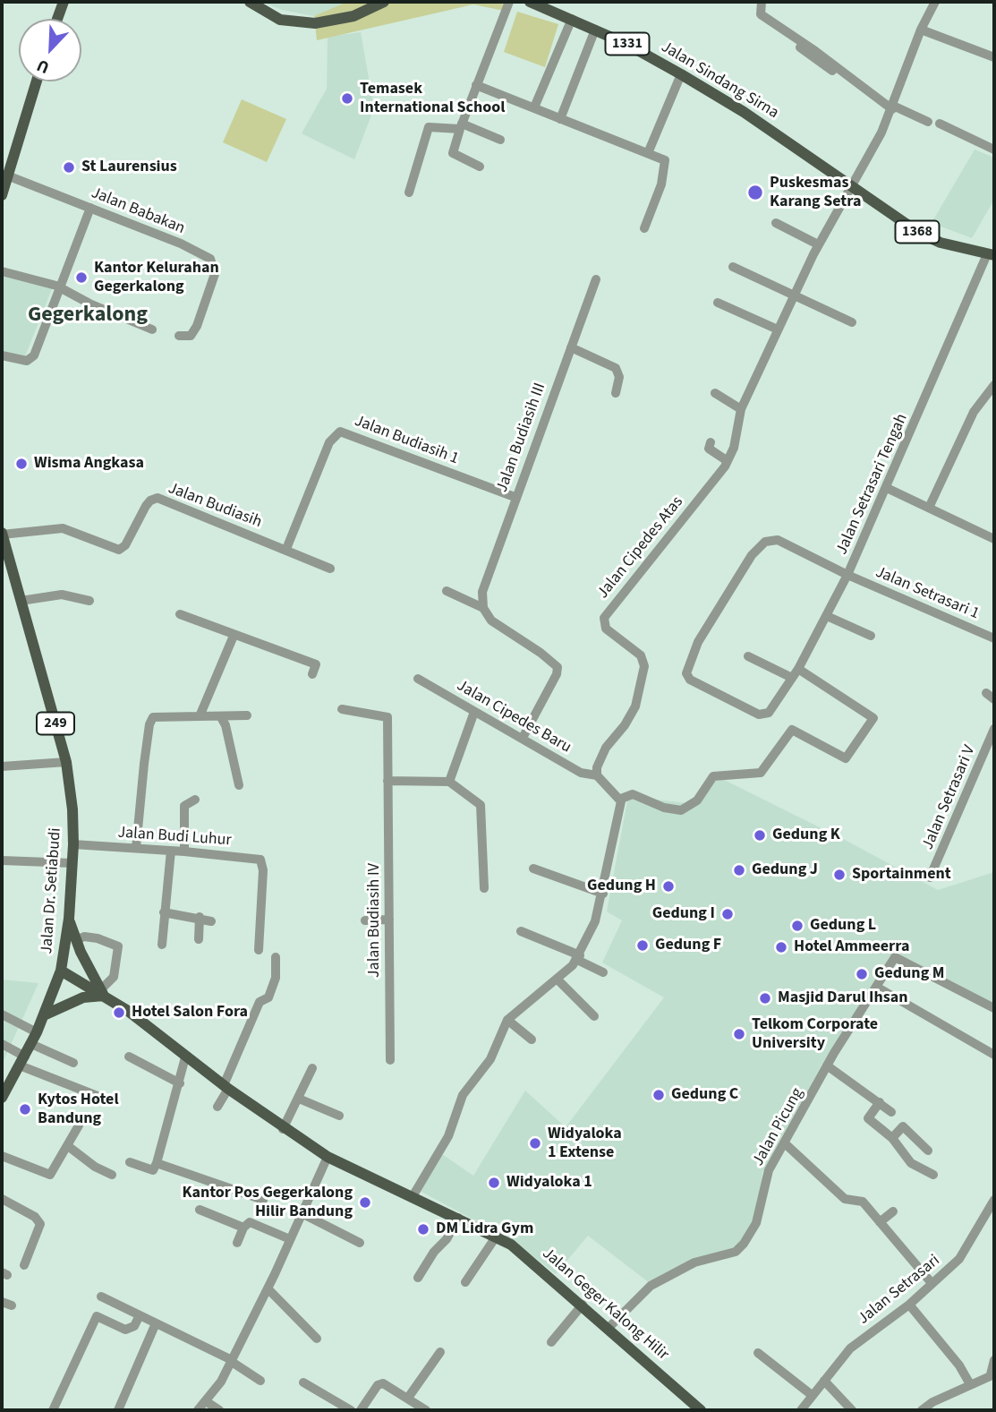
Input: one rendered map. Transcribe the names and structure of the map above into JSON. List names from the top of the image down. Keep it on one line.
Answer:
{"streets":{"main road":["1331","Jalan Sindang Sirna","1368","249","Jalan Dr. Setiabudi","Jalan Geger Kalong Hilir"],"street":["Jalan Babakan","Jalan Budiasih III","Jalan Budiasih 1","Jalan Setrasari Tengah","Jalan Budiasih","Jalan Cipedes Atas","Jalan Setrasari 1","Jalan Cipedes Baru","Jalan Setrasari V","Jalan Budi Luhur","Jalan Budiasih IV","Jalan Picung","Jalan Setrasari"]},"crossings":[["Jalan Sindang Sirna","1368"],["Jalan Sindang Sirna","Jalan Cipedes Atas"],["1368","Jalan Setrasari Tengah"],["1368","Jalan Cipedes Atas"],["Jalan Budiasih III","Jalan Budiasih 1"],["Jalan Budiasih 1","Jalan Budiasih"],["Jalan Setrasari Tengah","Jalan Setrasari 1"],["Jalan Budiasih","Jalan Dr. Setiabudi"],["Jalan Cipedes Atas","Jalan Cipedes Baru"],["Jalan Budi Luhur","Jalan Dr. Setiabudi"],["Jalan Dr. Setiabudi","Jalan Geger Kalong Hilir"],["Jalan Picung","Jalan Geger Kalong Hilir"]],"districts":["Gegerkalong"],"places":["Temasek International School","St Laurensius","Puskesmas Karang Setra","Kantor Kelurahan Gegerkalong","Wisma Angkasa","Gedung K","Gedung J","Sportainment","Gedung H","Gedung I","Gedung L","Gedung F","Hotel Ammeerra","Gedung M","Masjid Darul Ihsan","Hotel Salon Fora","Telkom Corporate University","Gedung C","Kytos Hotel Bandung","Widyaloka 1 Extense","Widyaloka 1","Kantor Pos Gegerkalong Hilir Bandung","DM Lidra Gym"],"north":"bottom left"}
